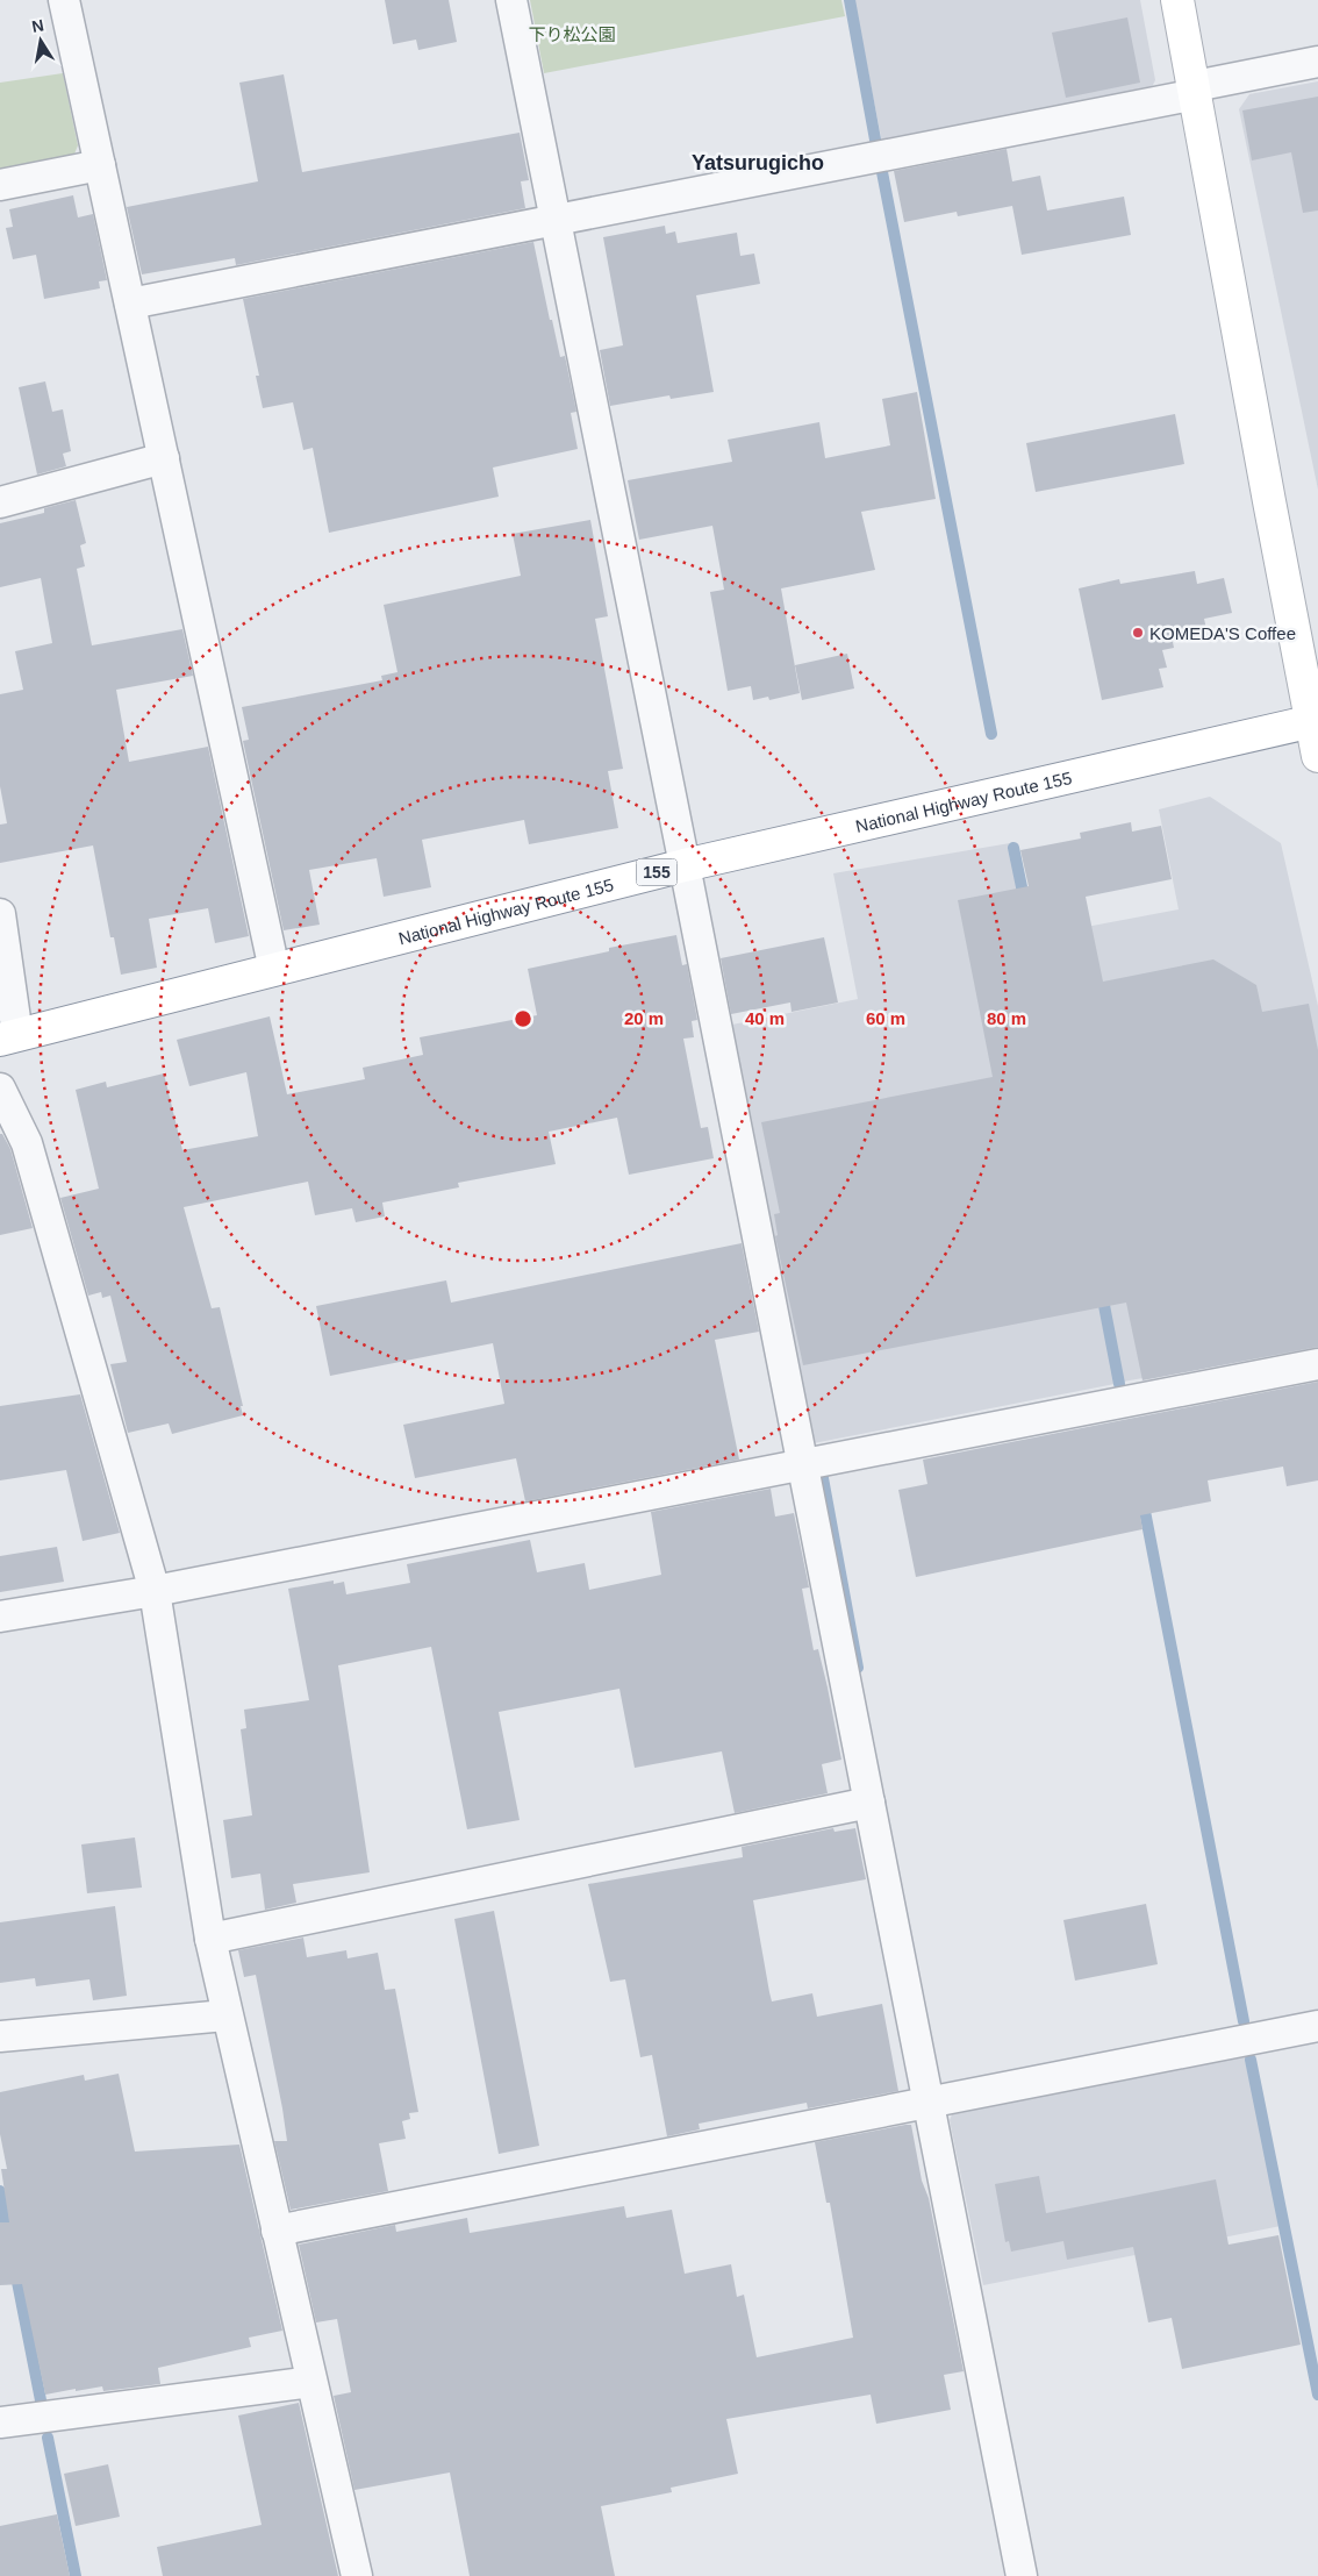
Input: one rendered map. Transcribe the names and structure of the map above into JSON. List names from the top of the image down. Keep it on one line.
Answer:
{"streets":{"main road":["National Highway Route 155","155"]},"districts":["Yatsurugicho"],"parks":["下り松公園"],"places":["KOMEDA'S Coffee"],"north":"top","rings":["20 m","40 m","60 m","80 m"]}
